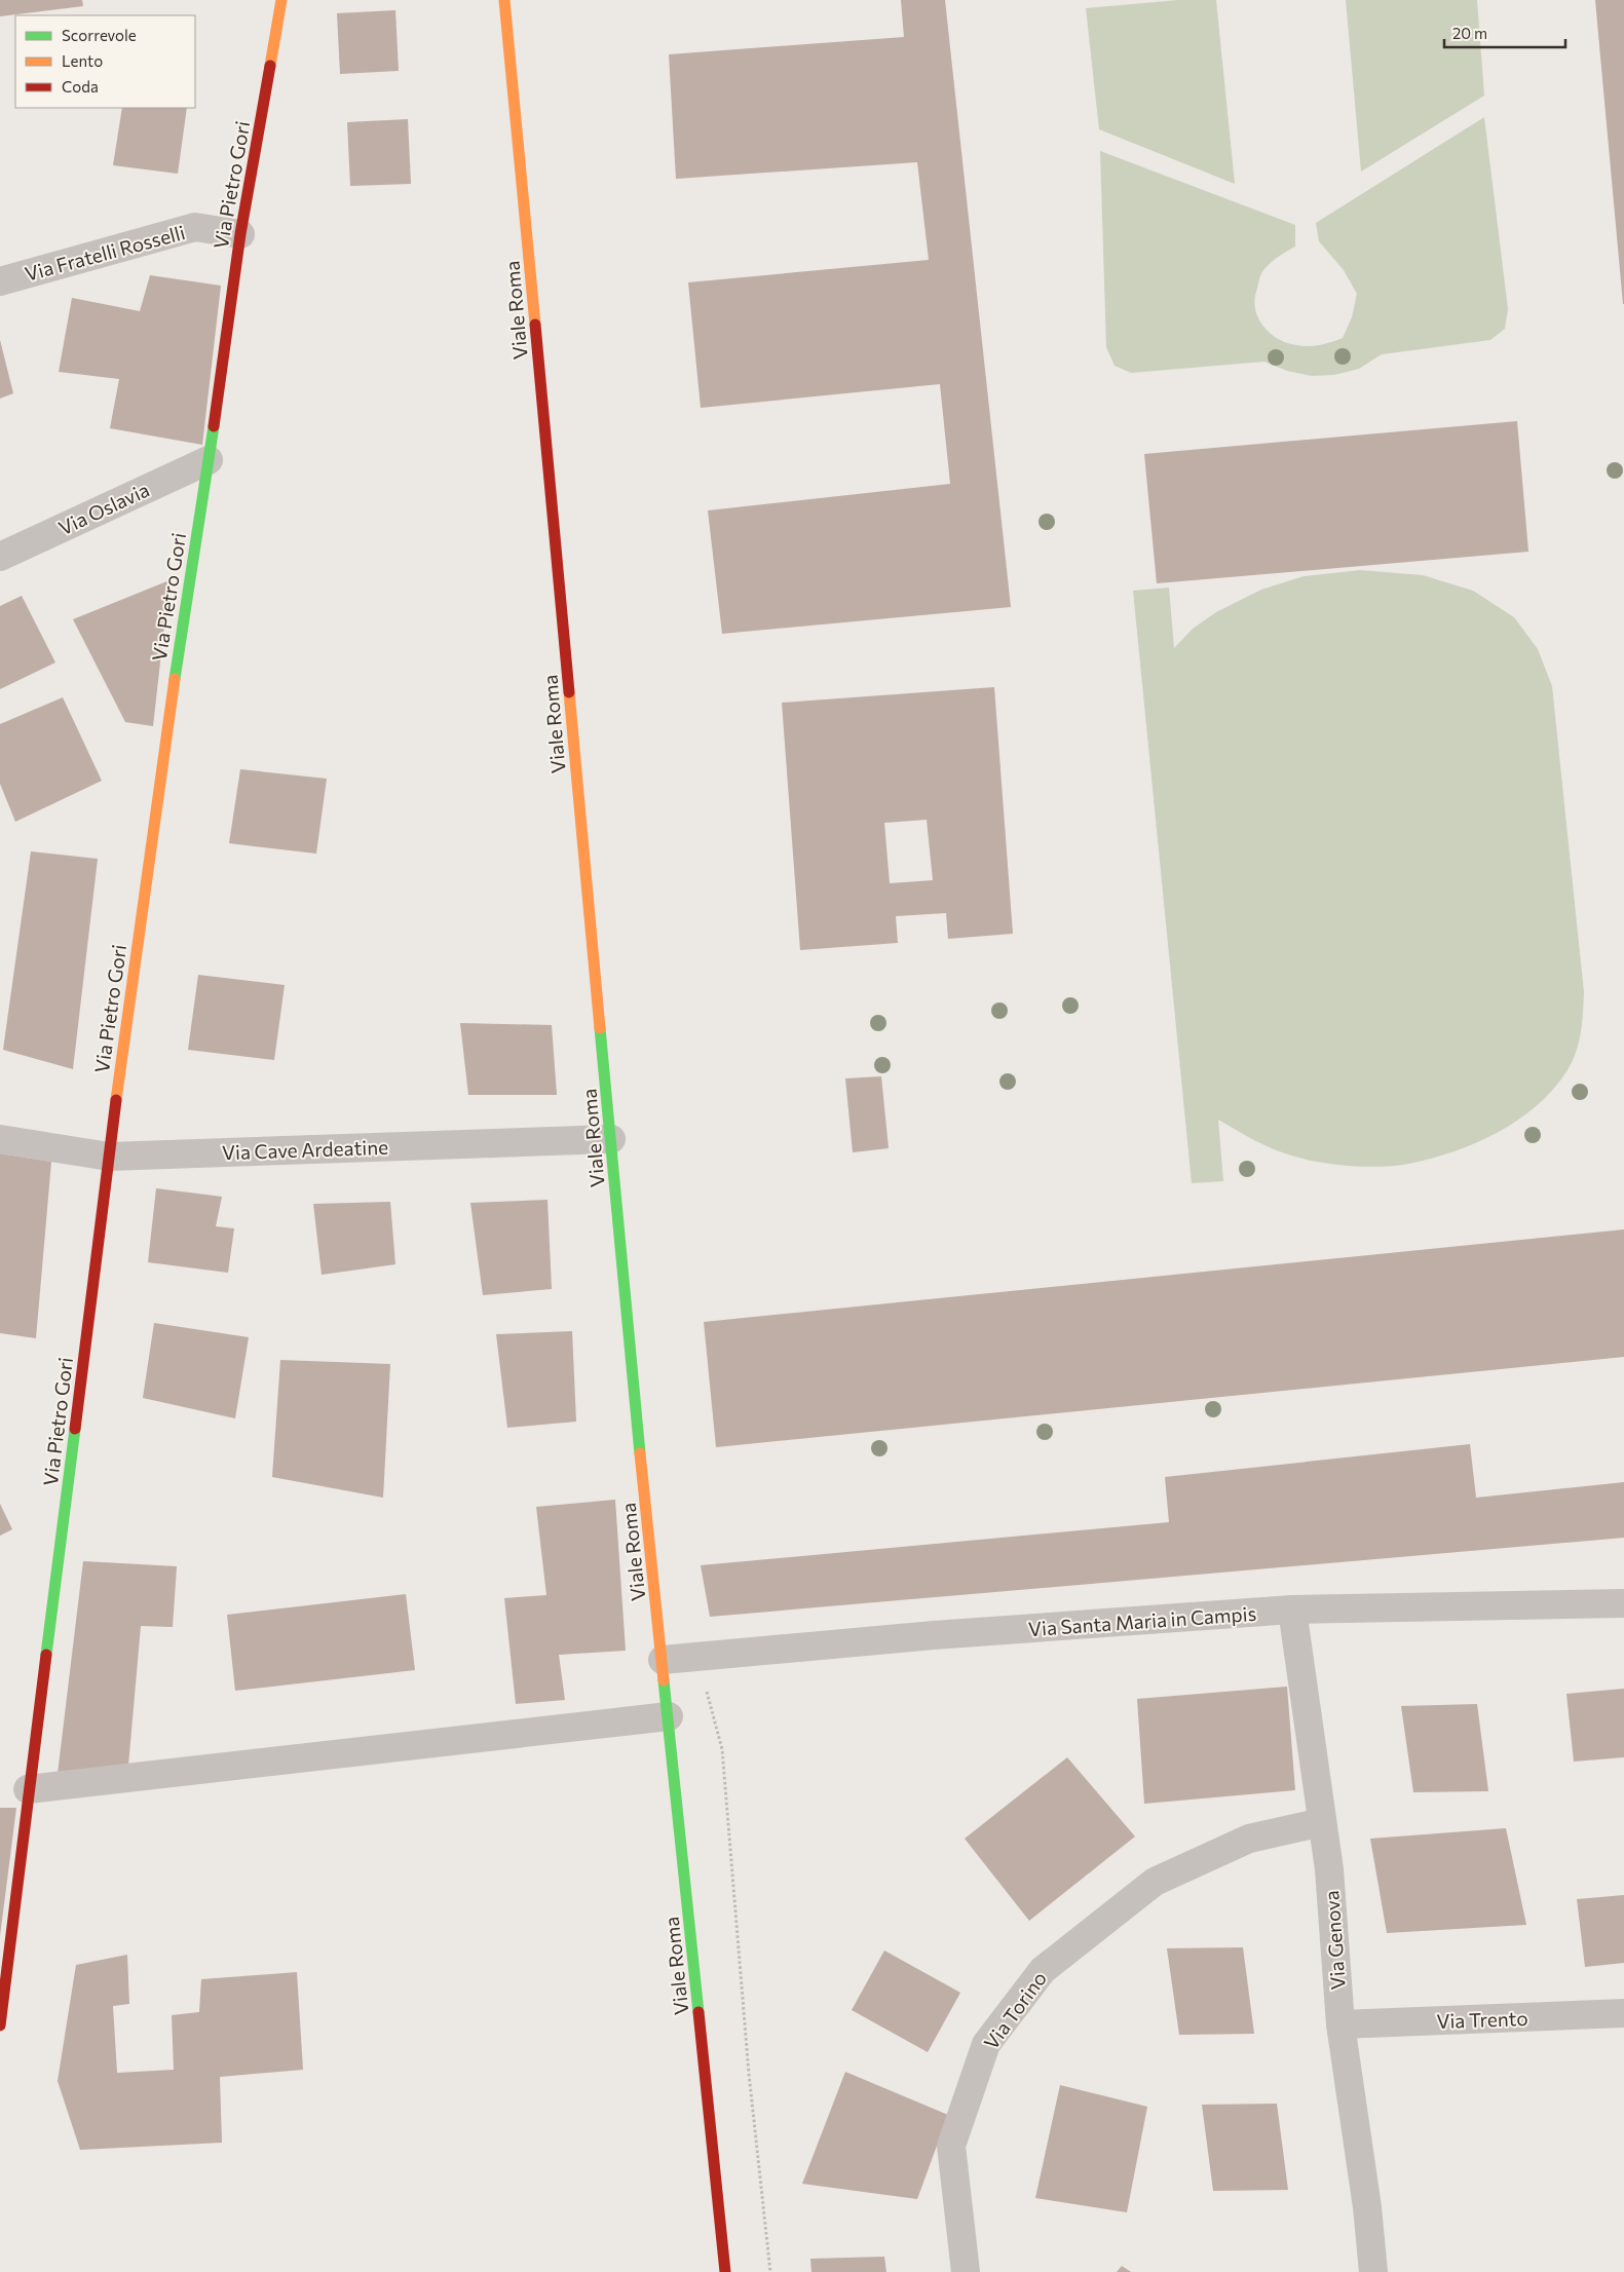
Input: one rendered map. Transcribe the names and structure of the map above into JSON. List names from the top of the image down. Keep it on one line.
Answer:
{"streets":{"main road":["Via Pietro Gori","Viale Roma"],"street":["Via Fratelli Rosselli","Via Oslavia","Via Cave Ardeatine","Via Santa Maria in Campis","Via Genova","Via Torino","Via Trento"]},"crossings":[["Via Pietro Gori","Via Fratelli Rosselli"],["Via Pietro Gori","Via Oslavia"],["Via Pietro Gori","Via Cave Ardeatine"],["Viale Roma","Via Cave Ardeatine"],["Viale Roma","Via Santa Maria in Campis"],["Via Santa Maria in Campis","Via Genova"],["Via Genova","Via Torino"],["Via Genova","Via Trento"]],"legend":["Scorrevole","Lento","Coda"],"scale_bar":"20 m"}
